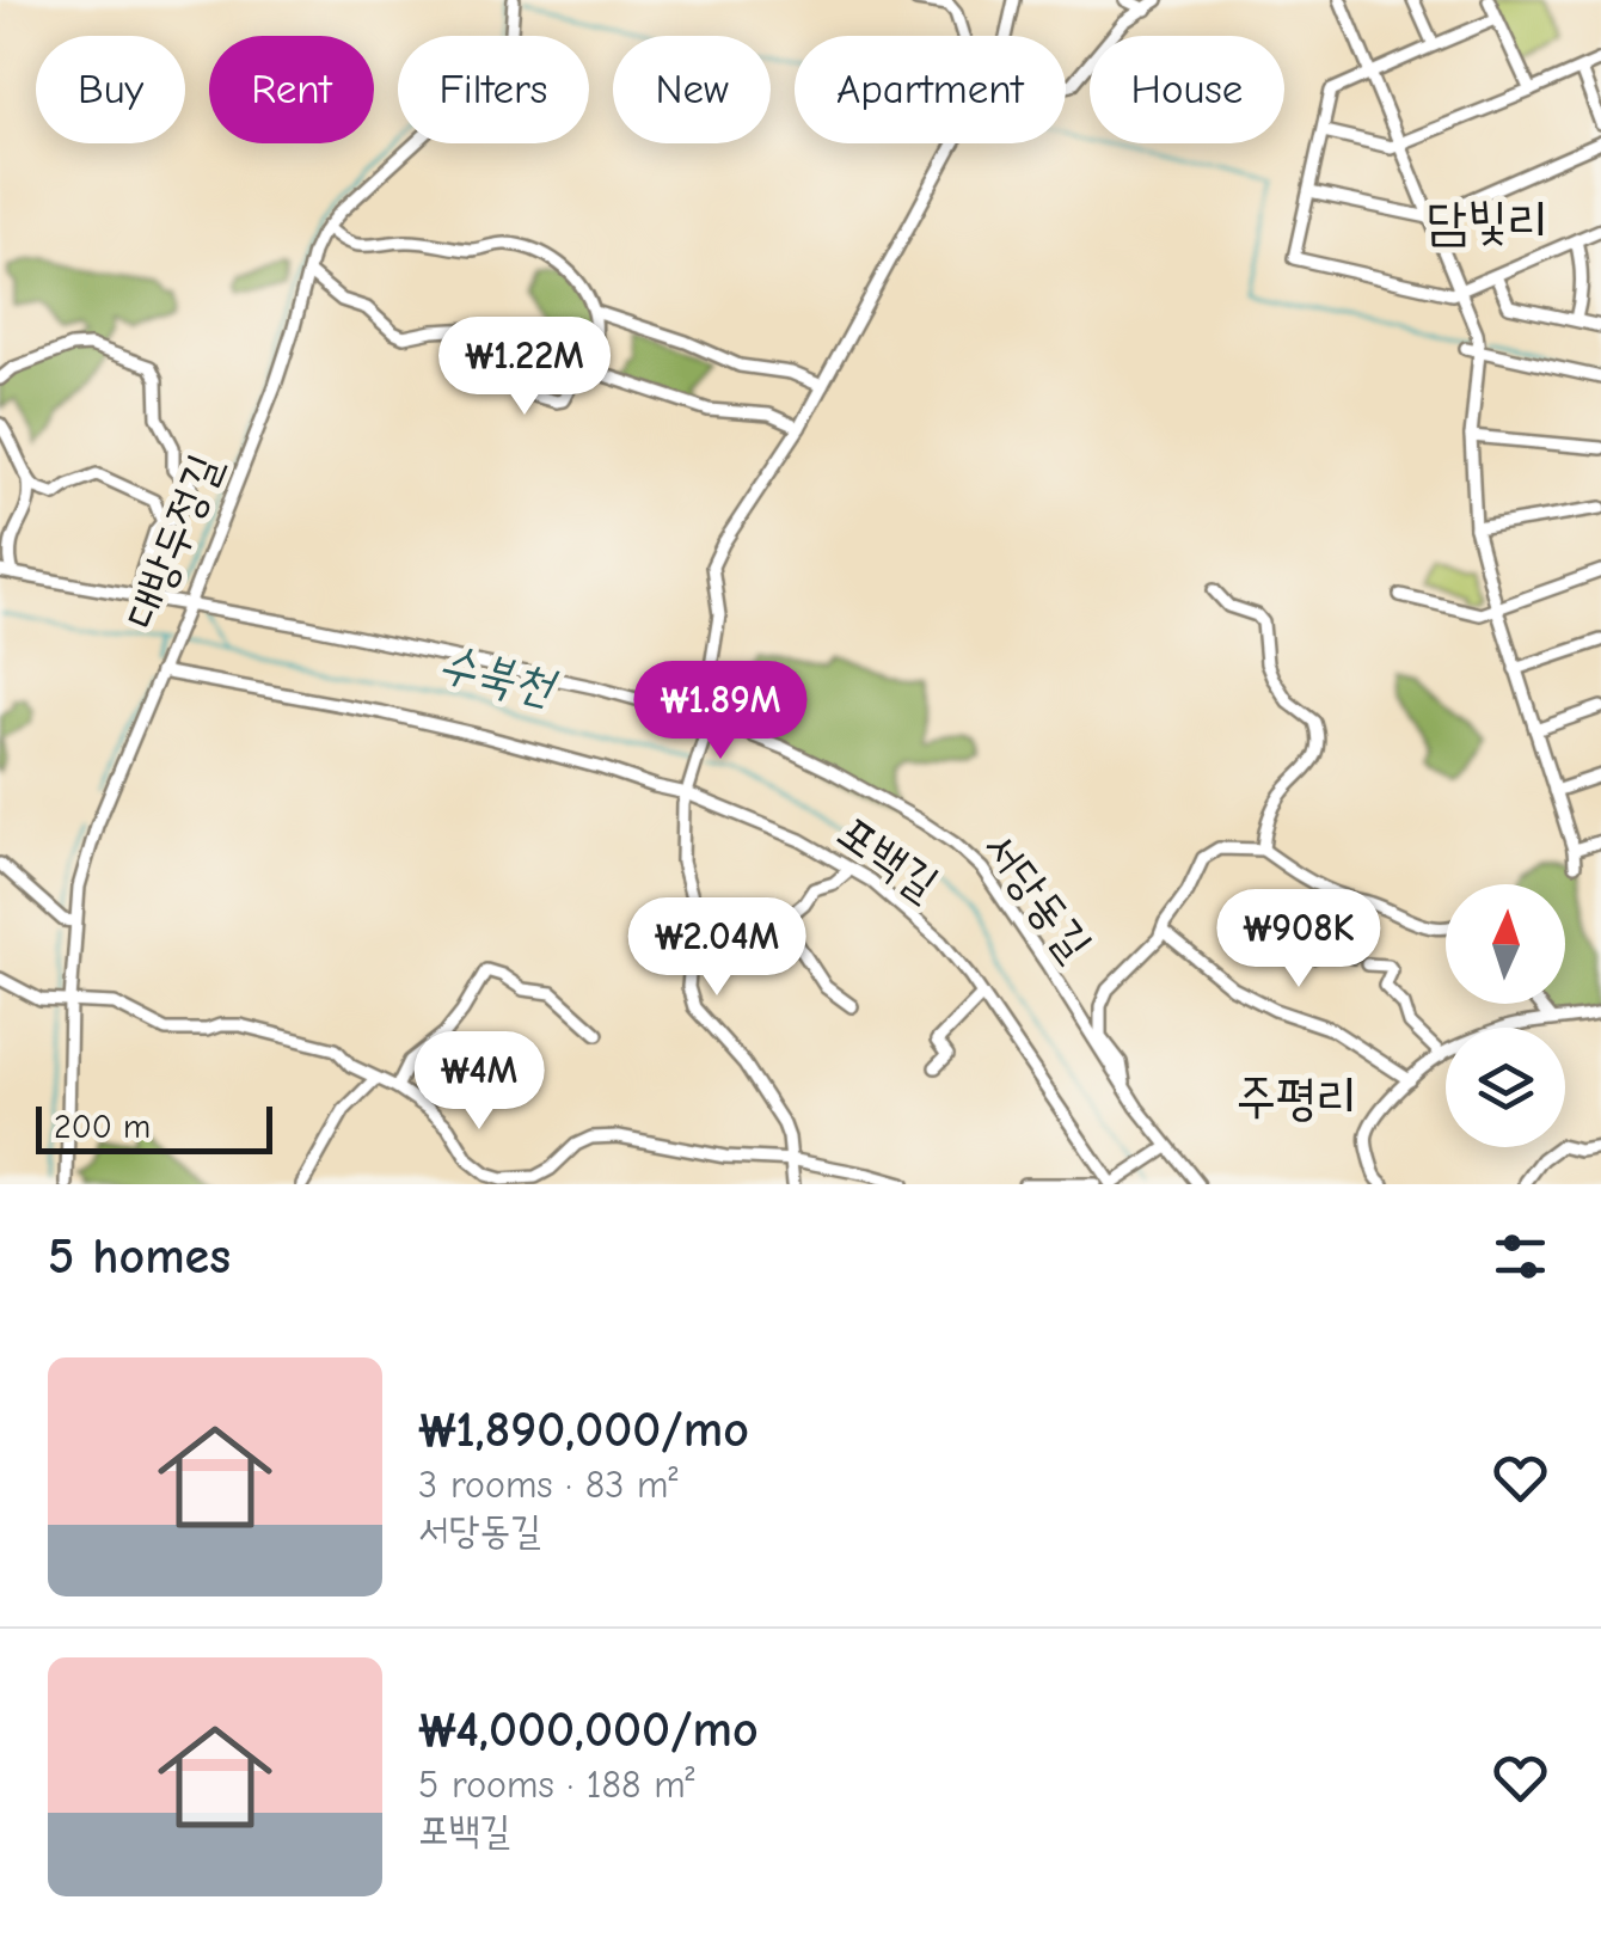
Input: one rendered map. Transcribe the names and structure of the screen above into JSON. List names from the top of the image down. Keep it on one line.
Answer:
{"streets":{"street":["대방두정길","포백길","서당동길"]},"crossings":[["대방두정길","포백길"],["대방두정길","서당동길"]],"districts":["담빛리","주평리"],"water":["수북천"],"scale_bar":"200 m","north":"top","page":{"chip":["Buy","Rent","Filters","New","Apartment","House"],"price":["₩1.22M","₩1.89M","₩908K","₩2.04M","₩4M"],"scale":"200 m","heading":"5 homes","list":[{"name":"₩1,890,000/mo","note":"3 rooms · 83 m² · 서당동길"},{"name":"₩4,000,000/mo","note":"5 rooms · 188 m² · 포백길"}]}}
